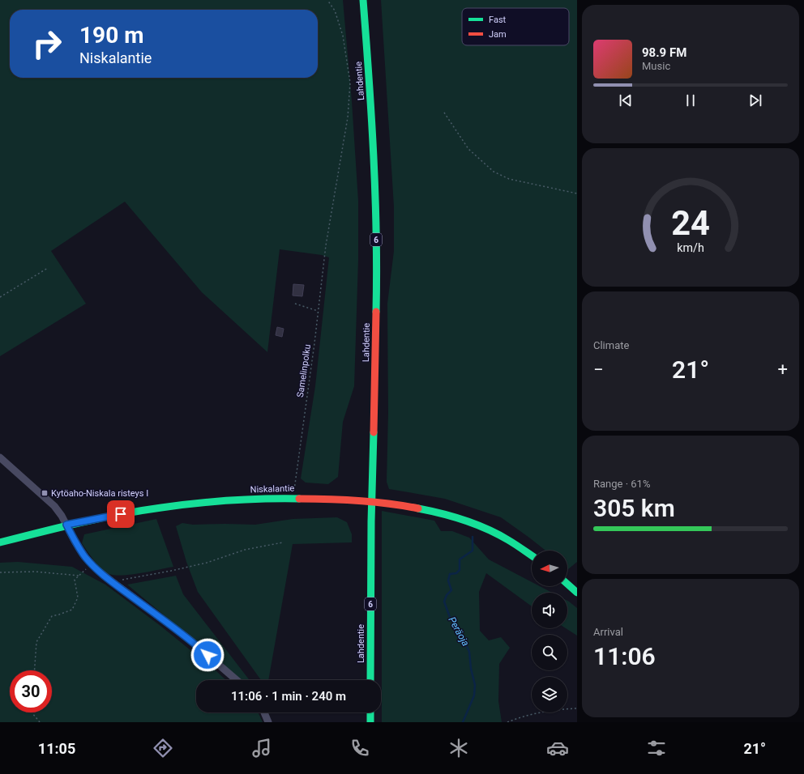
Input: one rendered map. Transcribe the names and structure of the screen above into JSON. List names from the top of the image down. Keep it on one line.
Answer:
{"streets":{"main road":["Lahdentie","6","Niskalantie"],"path":["Samelinpolku"]},"crossings":[["Samelinpolku","Niskalantie"]],"water":["Peräoja"],"places":{"transit":["Kytöaho-Niskala risteys I"]},"legend":["Fast","Jam"],"north":"left","page":{"turn":["190 m","Niskalantie"],"song":["98.9 FM","Music"],"tile":["Climate",["Range · 61%","305 km"],["Arrival","11:06"]],"heat":["−","21°","+"],"limit":"30","trip":"11:06 · 1 min · 240 m","tabs":["11:05","21°"],"gauge":["24","km/h"]}}
